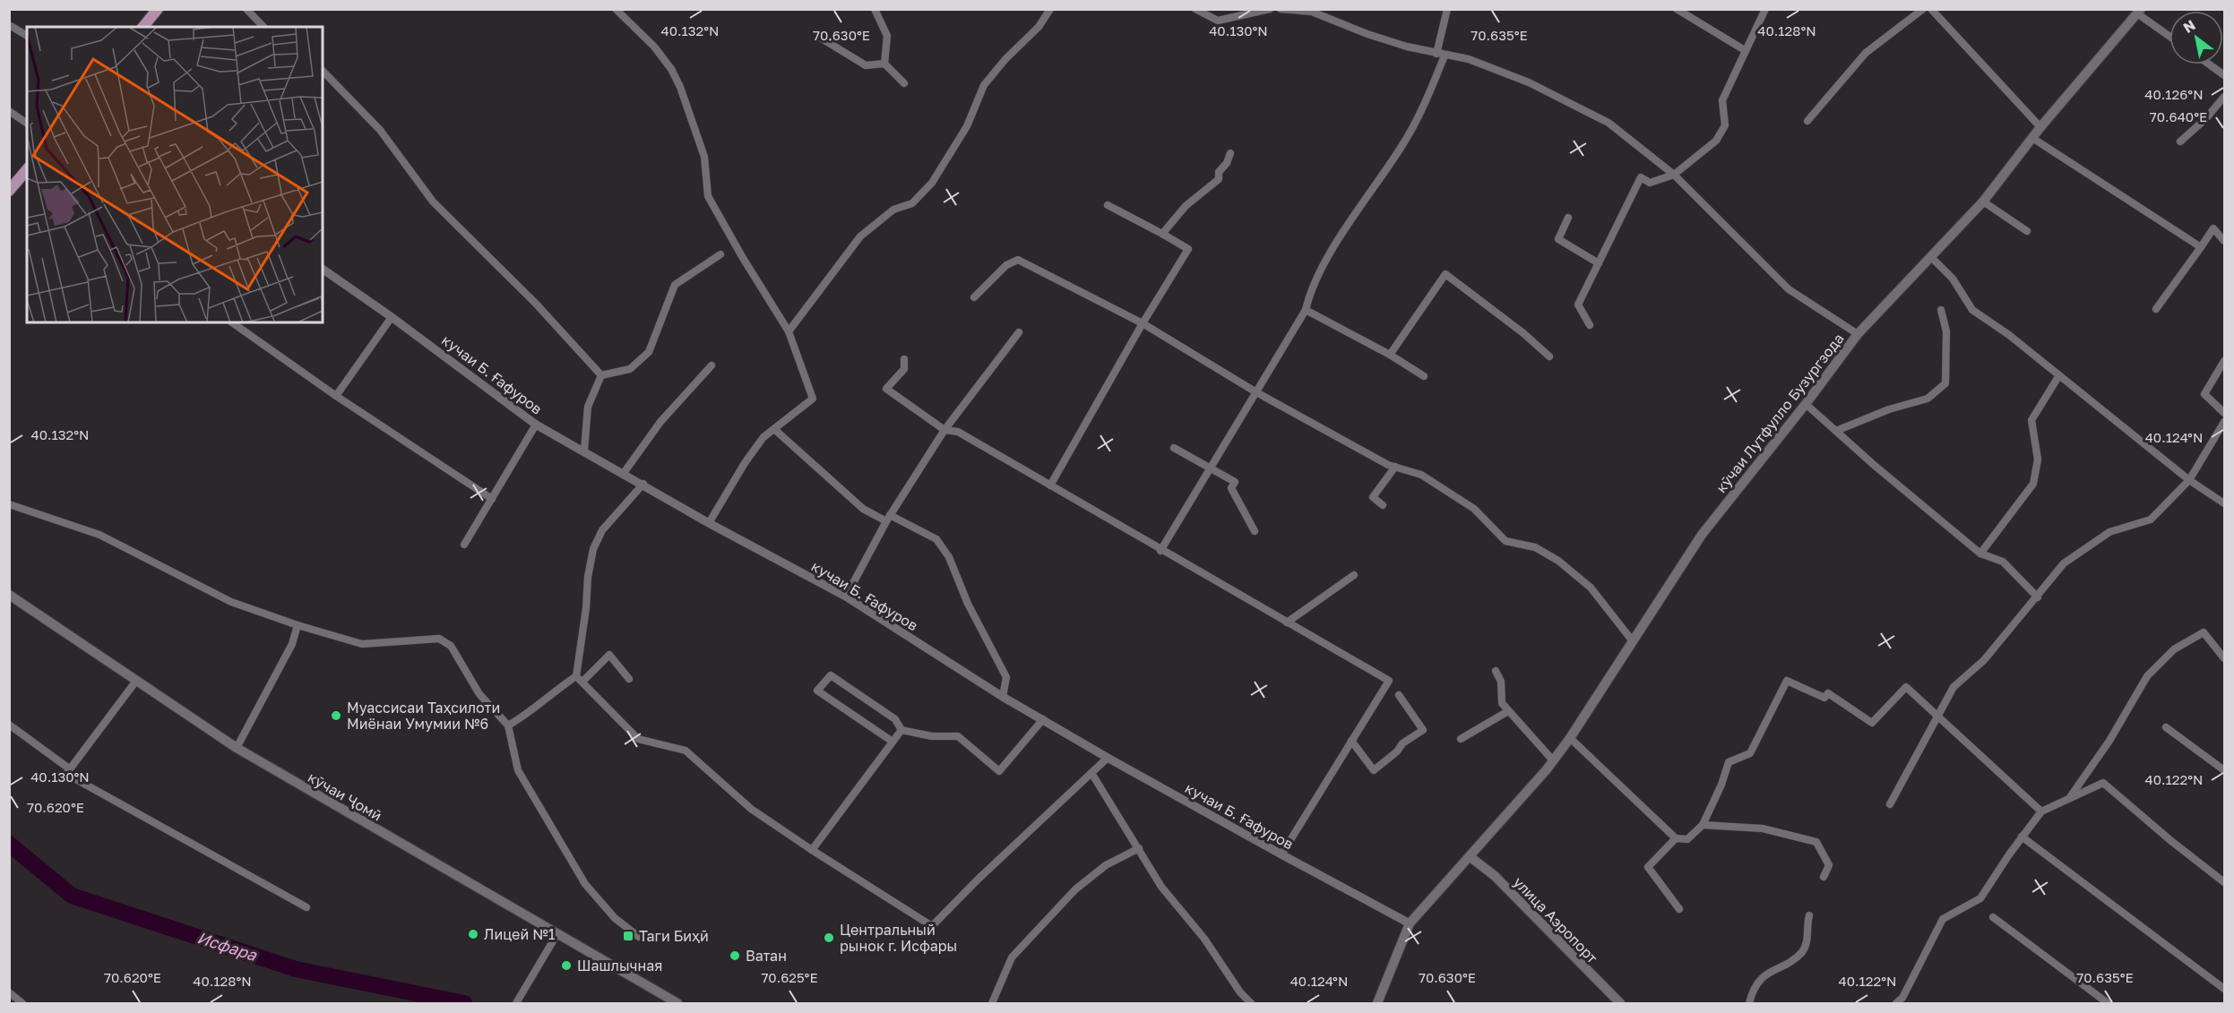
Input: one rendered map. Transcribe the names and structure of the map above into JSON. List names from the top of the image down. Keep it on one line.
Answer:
{"streets":{"main road":["кӯчаи Лутфулло Бузургзода","кӯчаи Ҷомӣ","улица Аэропорт"],"street":["кучаи Б. Ғафуров"]},"crossings":[["кучаи Б. Ғафуров","кӯчаи Лутфулло Бузургзода"],["кӯчаи Лутфулло Бузургзода","улица Аэропорт"]],"water":["Исфара"],"places":{"other":["Муассисаи Таҳсилоти Миёнаи Умумии №6","Лицей №1","Центральный рынок г. Исфары","Ватан","Шашлычная"],"transit":["Таги Биҳӣ"]},"north":"top left","coordinates":["40.132°N","40.130°N","40.128°N","70.630°E","70.635°E","40.126°N","70.640°E","40.124°N","40.122°N","70.620°E","70.625°E"]}
